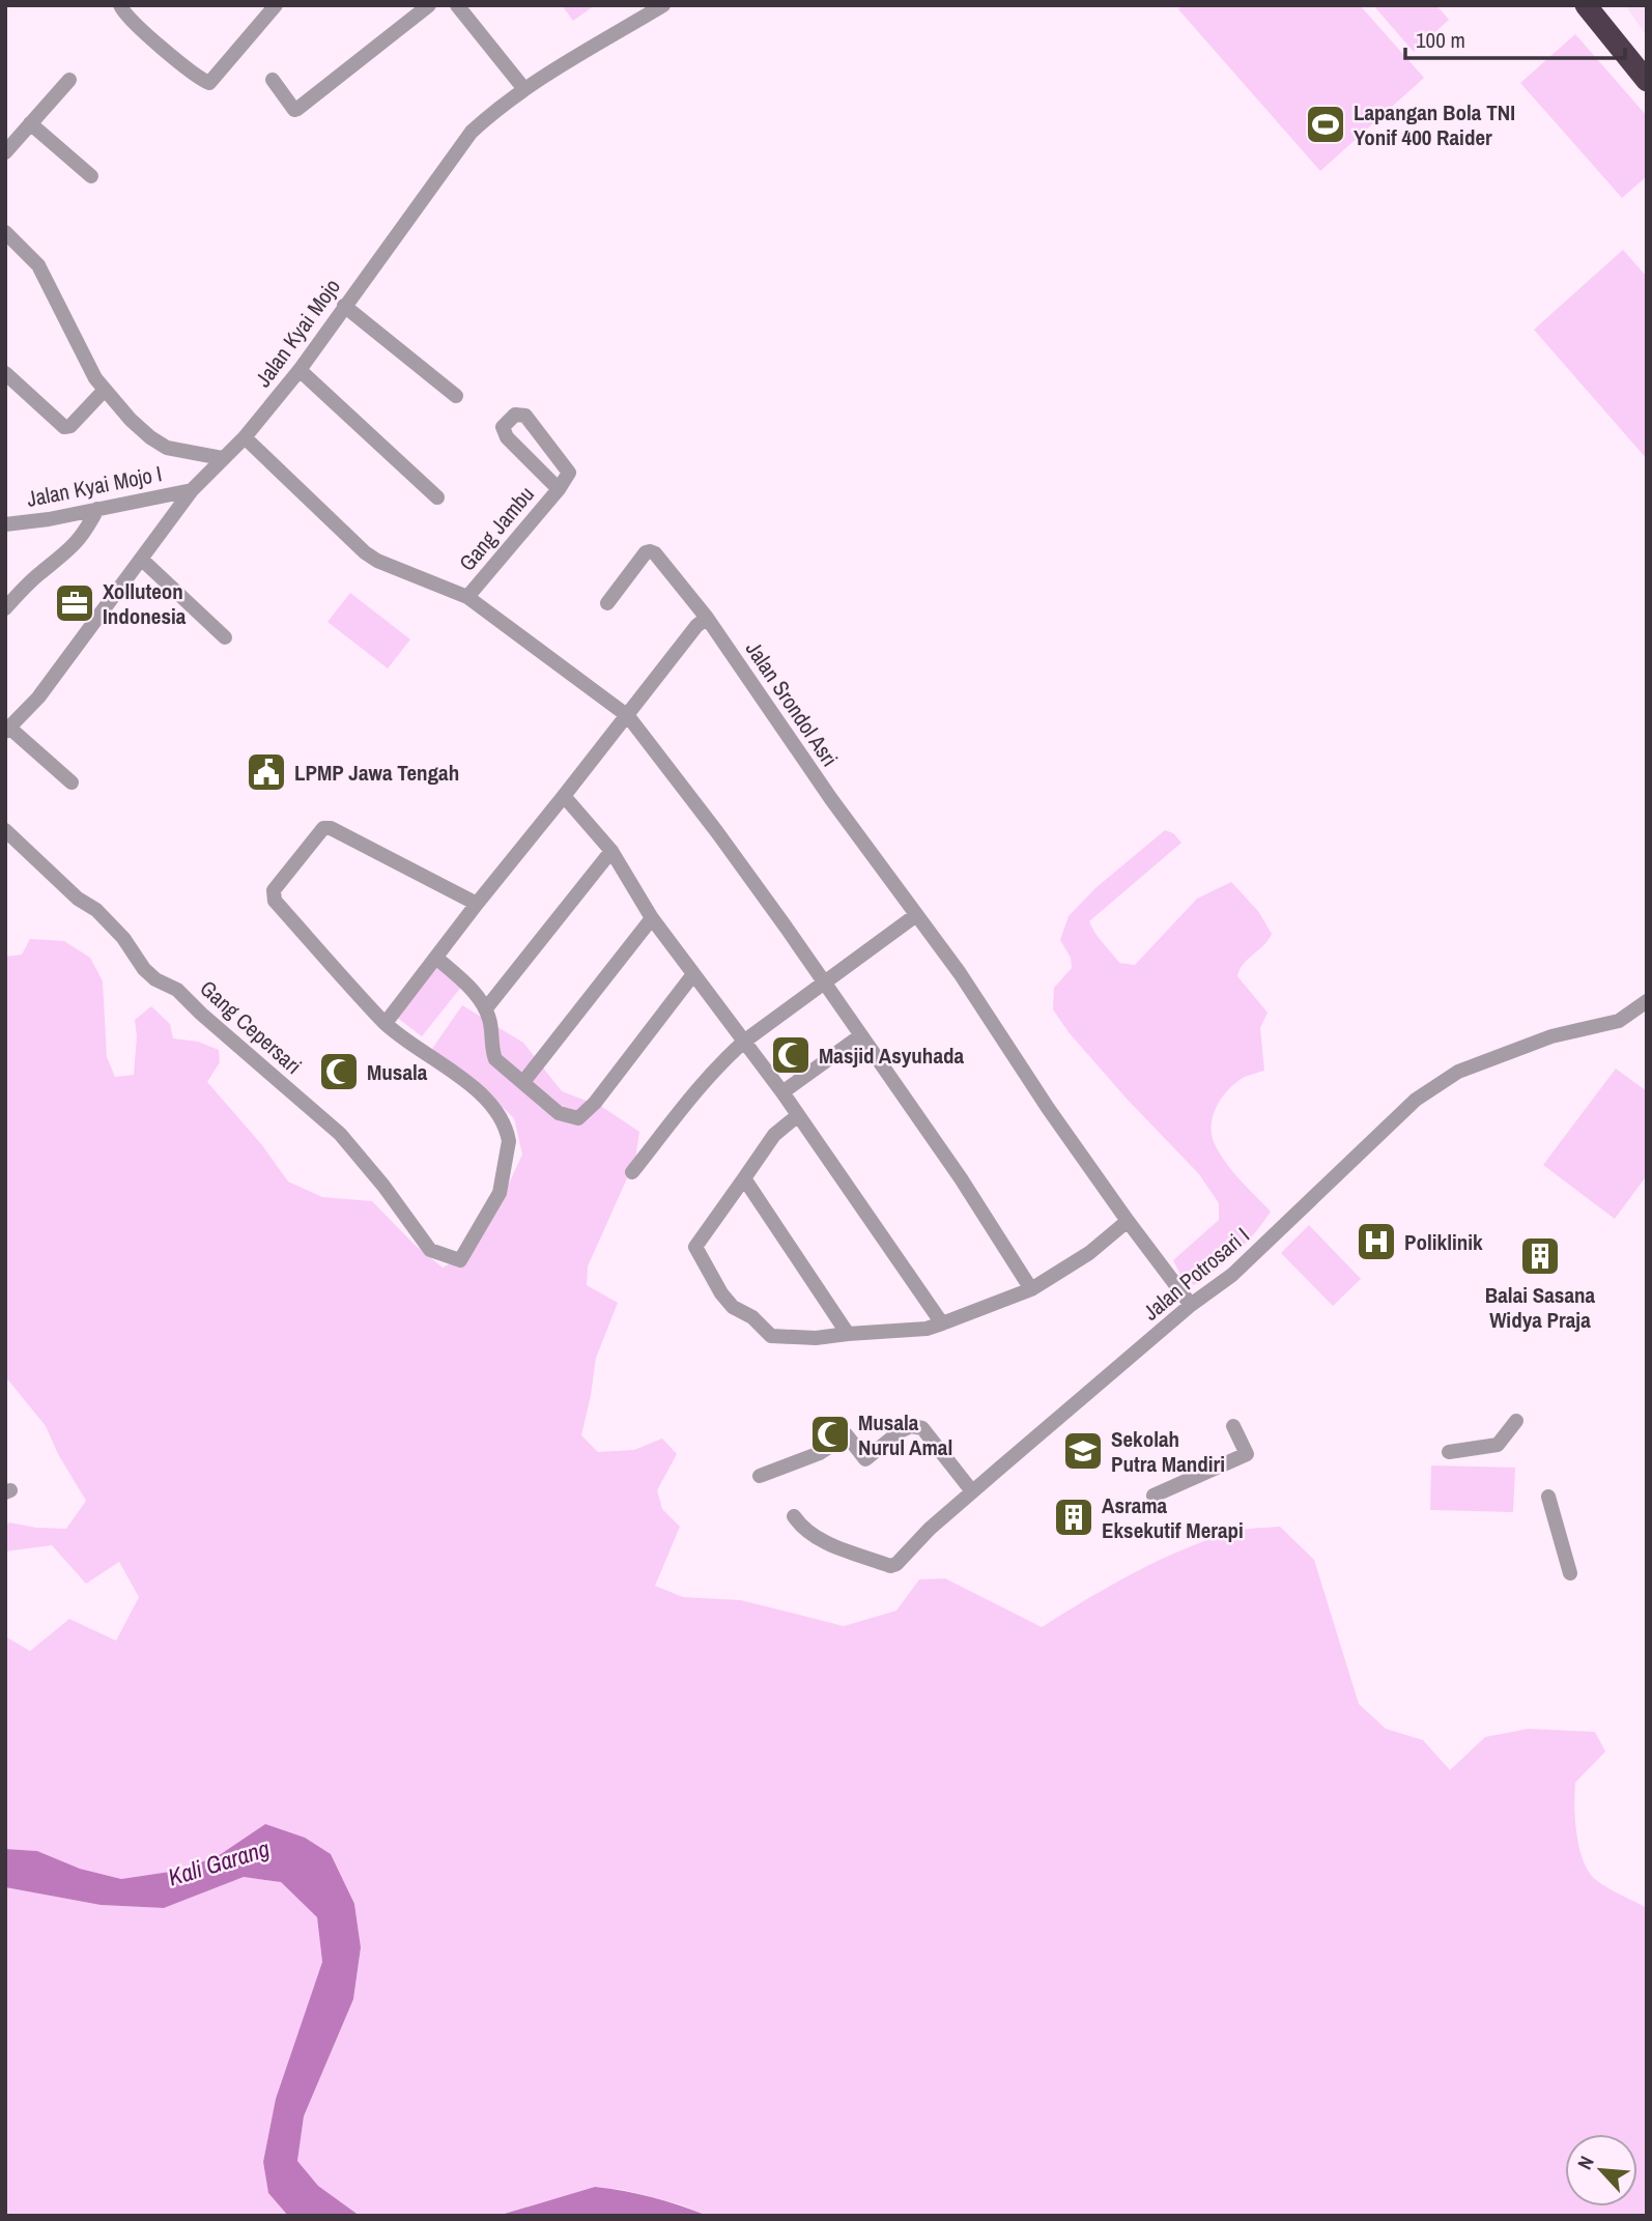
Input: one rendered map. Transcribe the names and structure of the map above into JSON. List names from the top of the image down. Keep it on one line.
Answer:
{"streets":{"street":["Jalan Kyai Mojo","Jalan Kyai Mojo I","Gang Jambu","Jalan Srondol Asri","Gang Cepersari","Jalan Potrosari I"]},"crossings":[["Jalan Kyai Mojo","Jalan Kyai Mojo I"],["Jalan Srondol Asri","Jalan Potrosari I"]],"water":["Kali Garang"],"places":{"sports":["Lapangan Bola TNI Yonif 400 Raider"],"office":["Xolluteon Indonesia"],"public building":["LPMP Jawa Tengah"],"mosque":["Masjid Asyuhada","Musala","Musala Nurul Amal"],"hospital":["Poliklinik"],"building":["Balai Sasana Widya Praja","Asrama Eksekutif Merapi"],"school or university":["Sekolah Putra Mandiri"]},"scale_bar":"100 m","north":"top left"}
